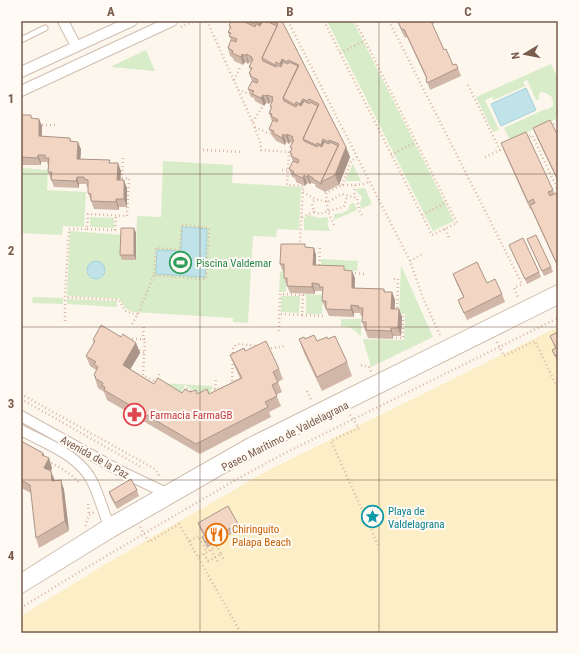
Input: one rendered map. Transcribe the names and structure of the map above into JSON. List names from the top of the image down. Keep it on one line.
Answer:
{"streets":{"street":["Paseo Marítimo de Valdelagrana","Avenida de la Paz"]},"crossings":[["Paseo Marítimo de Valdelagrana","Avenida de la Paz"]],"places":{"sports":["Piscina Valdemar"],"pharmacy":["Farmacia FarmaGB"],"place":["Playa de Valdelagrana"],"restaurant":["Chiringuito Palapa Beach"]},"north":"left","grid":{"columns":["A","B","C"],"rows":["1","2","3","4"]}}
